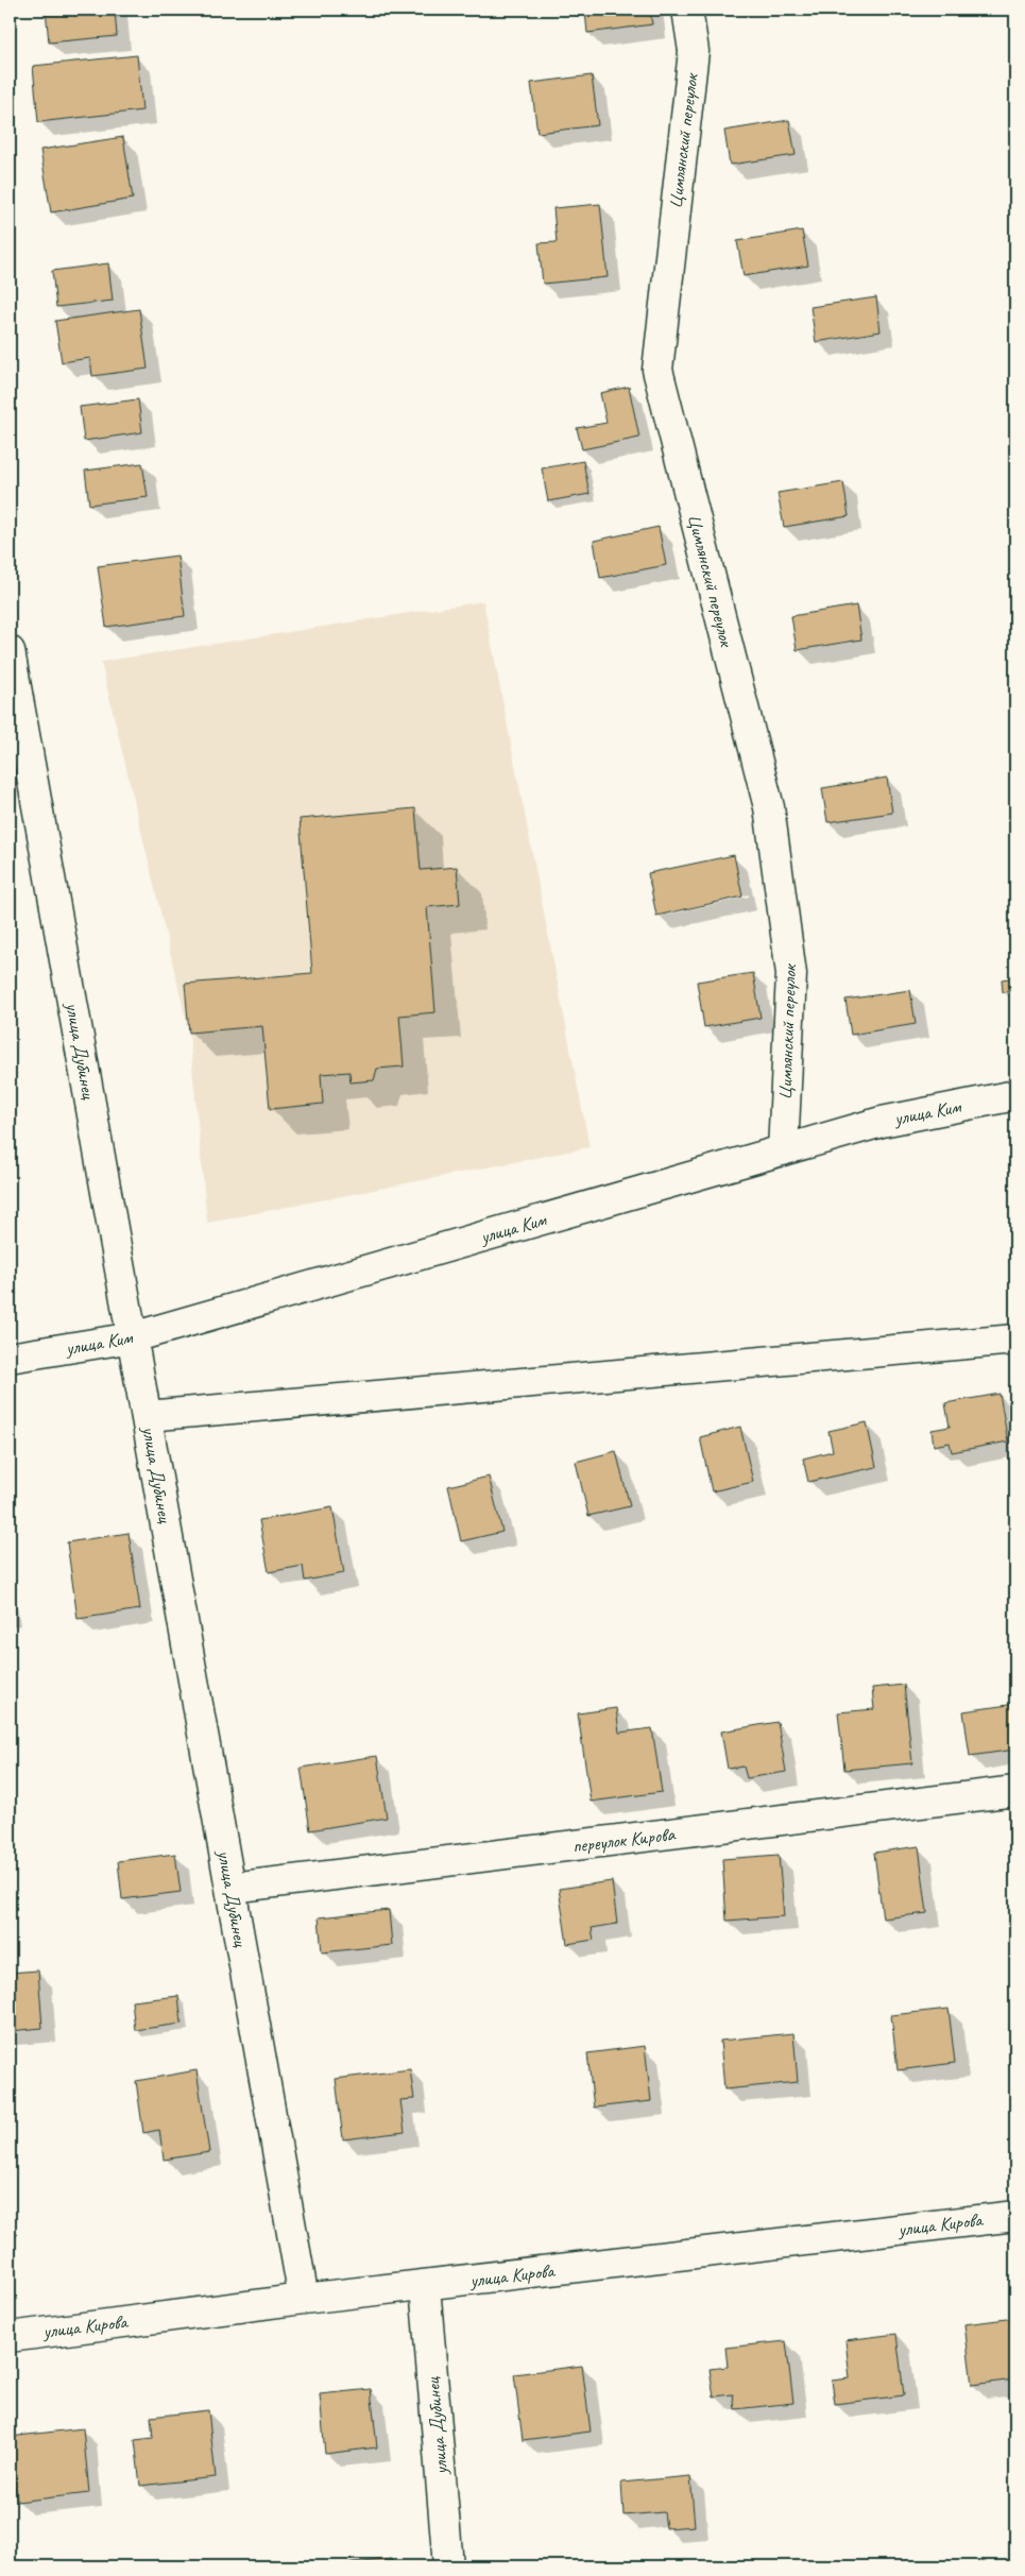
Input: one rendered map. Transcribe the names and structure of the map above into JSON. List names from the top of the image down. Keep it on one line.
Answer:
{"streets":{"street":["Цимлянский переулок","улица Дубинец","улица Ким","переулок Кирова","улица Кирова"]},"crossings":[["Цимлянский переулок","улица Ким"],["улица Дубинец","улица Ким"],["улица Дубинец","переулок Кирова"],["улица Дубинец","улица Кирова"]]}
